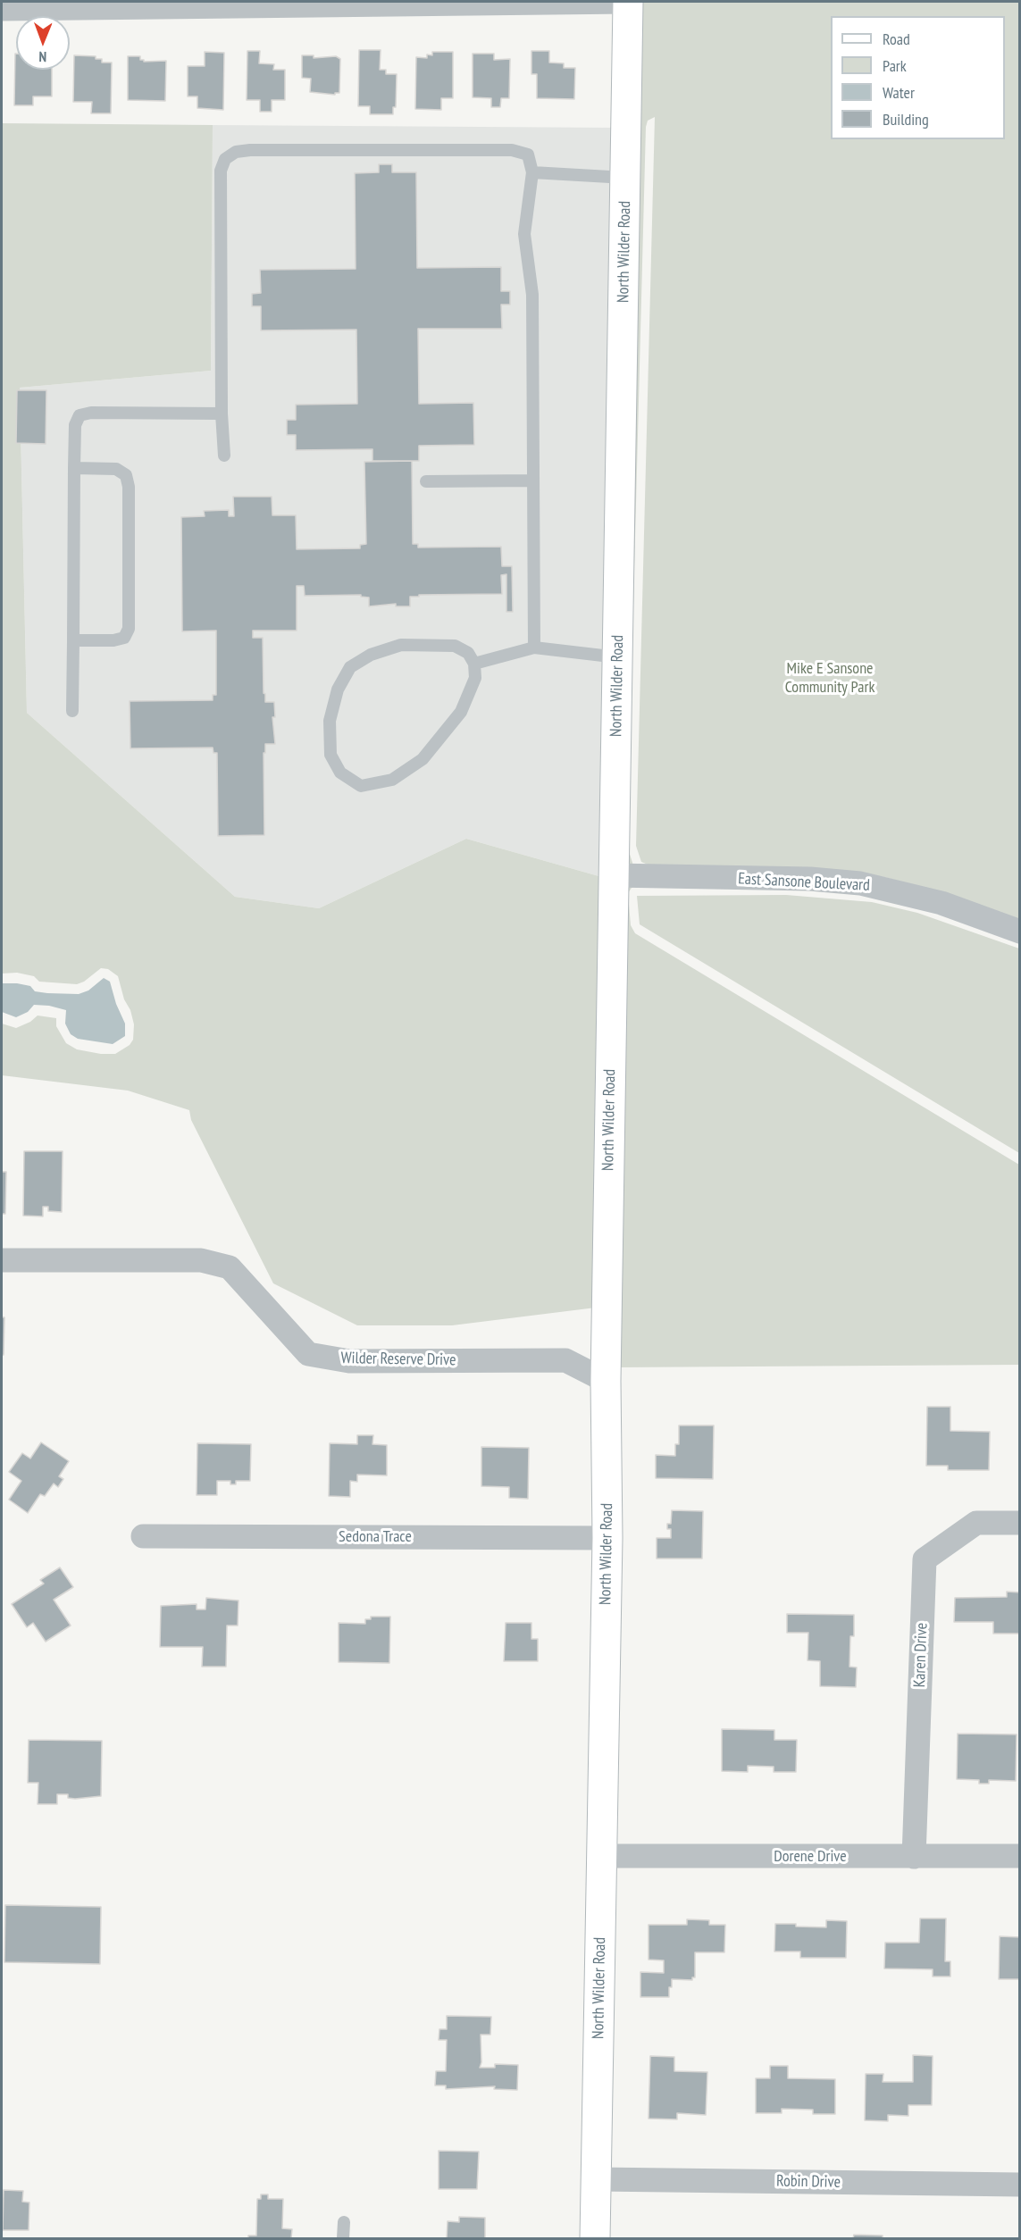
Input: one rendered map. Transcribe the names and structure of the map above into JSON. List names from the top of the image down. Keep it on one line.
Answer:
{"streets":{"street":["North Wilder Road","East Sansone Boulevard","Wilder Reserve Drive","Sedona Trace","Karen Drive","Dorene Drive","Robin Drive"]},"crossings":[["North Wilder Road","East Sansone Boulevard"],["North Wilder Road","Wilder Reserve Drive"],["North Wilder Road","Sedona Trace"],["North Wilder Road","Dorene Drive"],["North Wilder Road","Robin Drive"],["Karen Drive","Dorene Drive"]],"parks":["Mike E Sansone Community Park"],"legend":["Road","Park","Water","Building"],"north":"bottom"}
